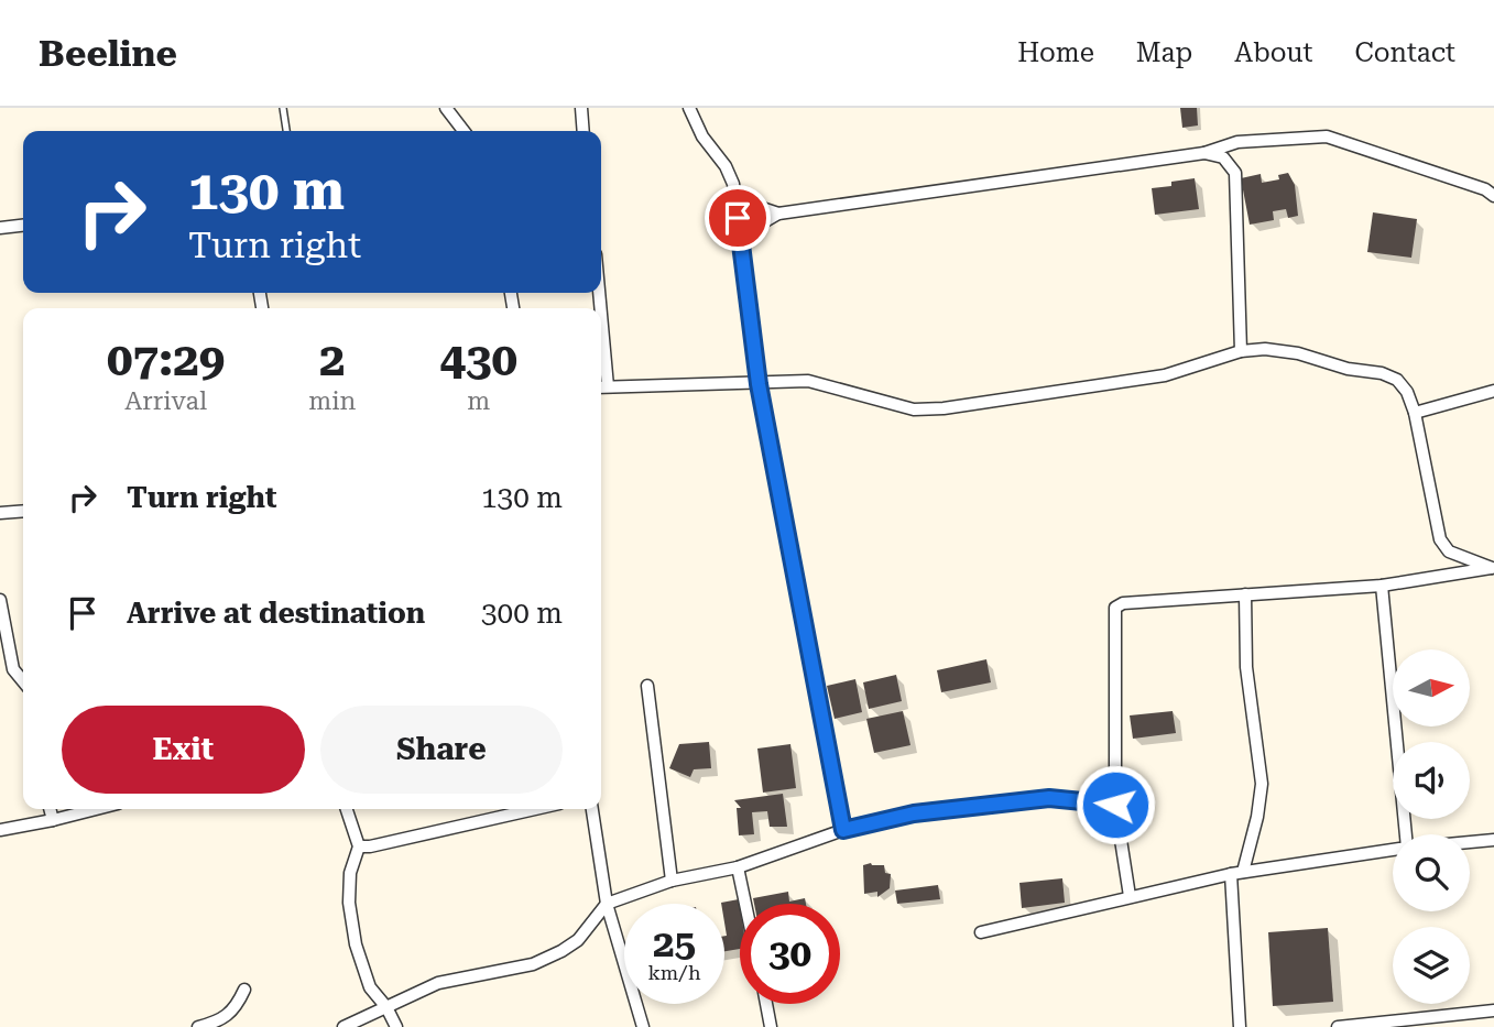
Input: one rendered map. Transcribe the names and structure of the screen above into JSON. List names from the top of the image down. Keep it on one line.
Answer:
{"north":"right","page":{"header":"Beeline","nav":["Home","Map","About","Contact"],"turn":["130 m","Turn right"],"eta":["07:29","Arrival","2","min","430","m"],"list":[{"name":"Turn right","value":"130 m"},{"name":"Arrive at destination","value":"300 m"}],"buttons":["Exit","Share"],"speed":"25 km/h","limit":"30"}}
